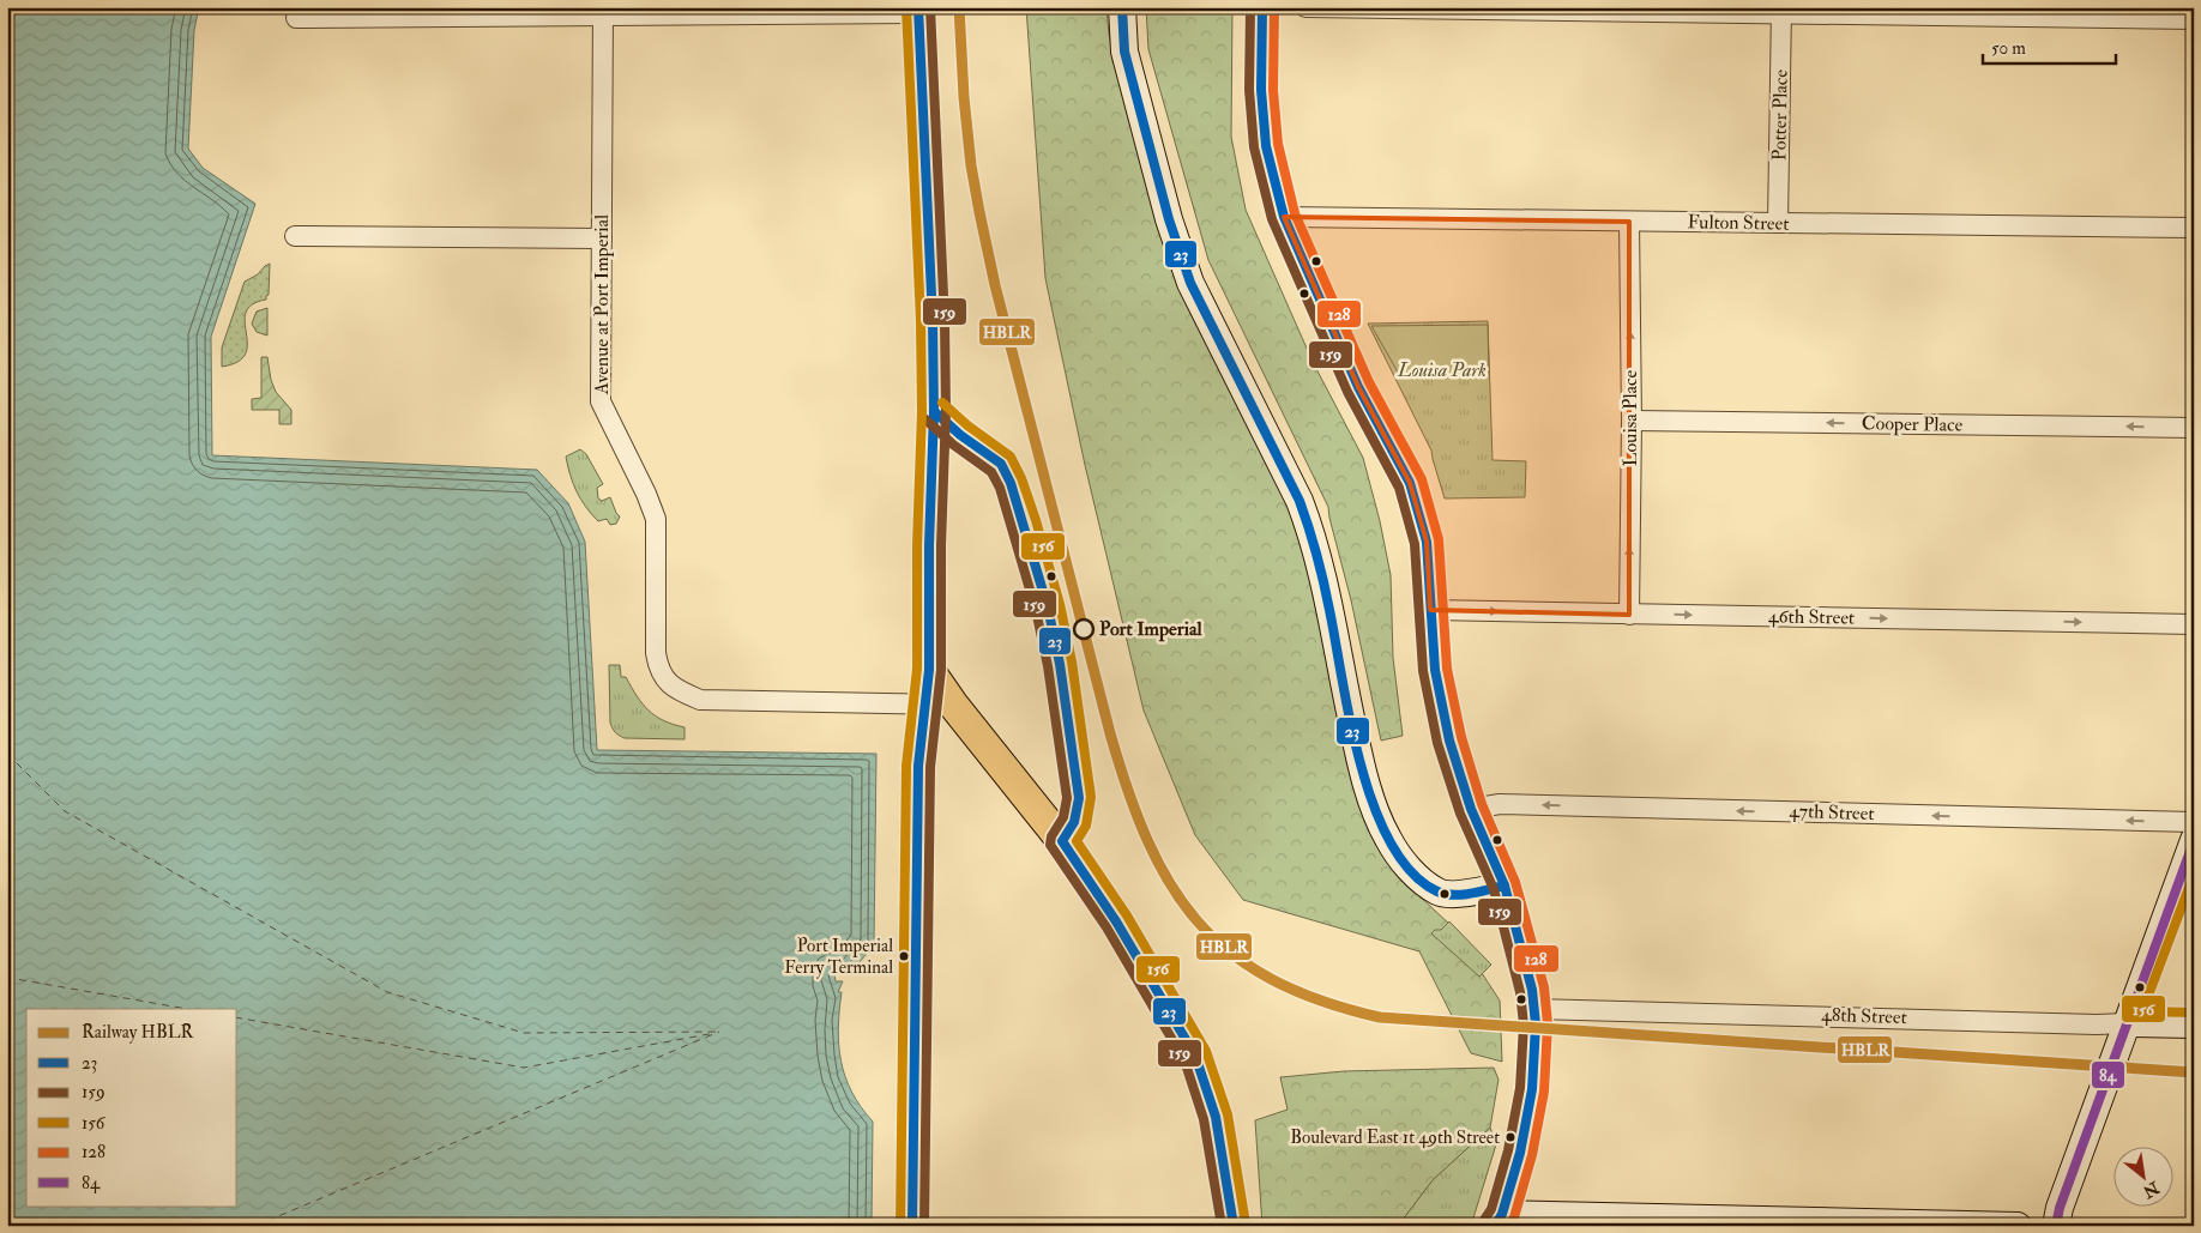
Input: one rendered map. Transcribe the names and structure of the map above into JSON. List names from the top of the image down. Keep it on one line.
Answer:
{"streets":{"street":["Potter Place","Fulton Street","Avenue at Port Imperial","Louisa Place","Cooper Place","46th Street","47th Street","48th Street"]},"crossings":[["Potter Place","Fulton Street"],["Fulton Street","Louisa Place"],["Louisa Place","Cooper Place"],["Louisa Place","46th Street"]],"one_way":["Louisa Place","Cooper Place","46th Street","47th Street"],"parks":["Louisa Park"],"places":["Port Imperial","Port Imperial Ferry Terminal","Boulevard East 1t 49th Street"],"lines":["rail line HBLR","transit line 23","transit line 159","transit line 156","transit line 128","transit line 84"],"legend":["Railway HBLR","23","159","156","128","84"],"scale_bar":"50 m","north":"bottom right"}
